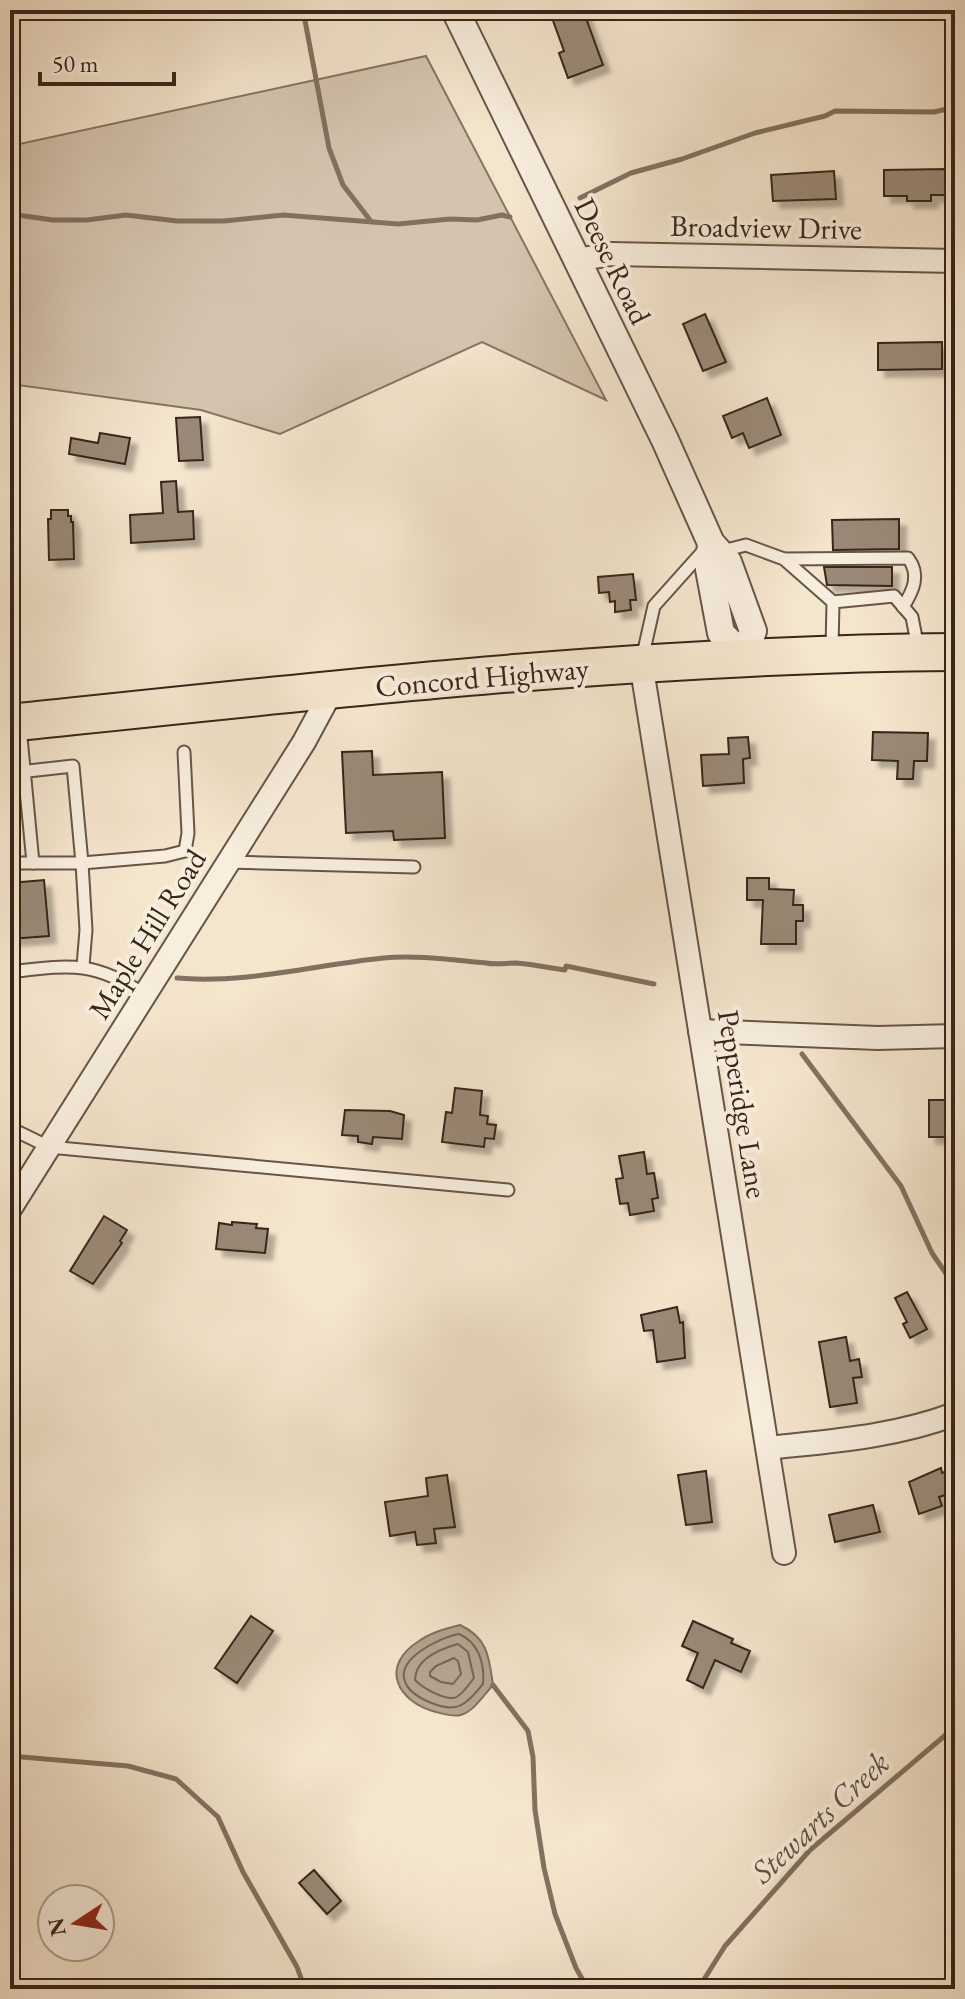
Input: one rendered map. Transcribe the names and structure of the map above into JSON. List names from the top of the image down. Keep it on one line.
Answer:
{"streets":{"highway":["Concord Highway"],"street":["Broadview Drive","Deese Road","Maple Hill Road","Pepperidge Lane"]},"crossings":[["Broadview Drive","Deese Road"],["Deese Road","Concord Highway"],["Concord Highway","Maple Hill Road"],["Concord Highway","Pepperidge Lane"]],"water":["Stewarts Creek"],"scale_bar":"50 m","north":"left"}
